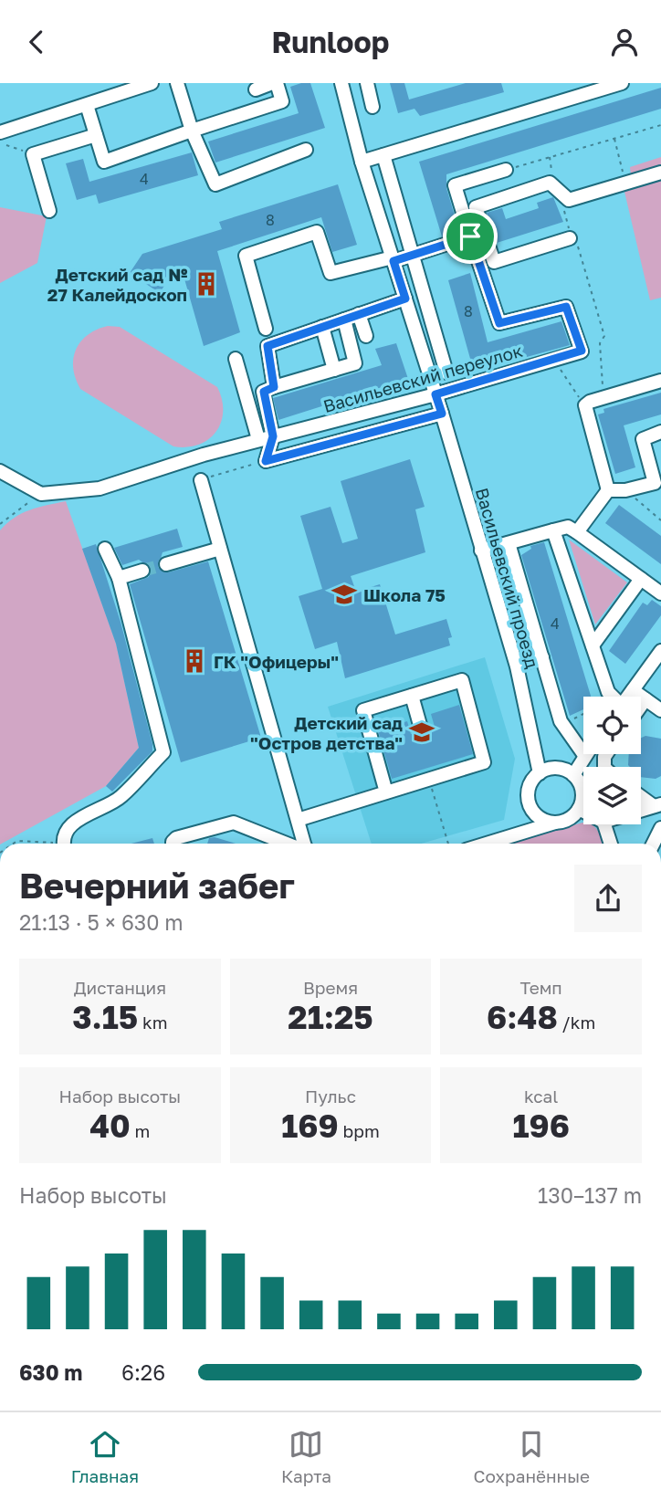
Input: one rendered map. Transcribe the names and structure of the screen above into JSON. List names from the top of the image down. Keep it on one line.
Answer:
{"streets":{"street":["Васильевский переулок","Васильевский проезд"]},"crossings":[["Васильевский переулок","Васильевский проезд"]],"places":{"building":["Детский сад № 27 Калейдоскоп","ГК \"Офицеры\""],"school or university":["Школа 75","Детский сад \"Остров детства\""]},"house_numbers":["4","8","8","4"],"page":{"header":"Runloop","heading":["Вечерний забег","21:13 · 5 × 630 m"],"stats":[["Дистанция","3.15 km"],["Время","21:25"],["Темп","6:48 /km"],["Набор высоты","40 m"],["Пульс","169 bpm"],["kcal","196"]],"chart":["Набор высоты","130–137 m"],"list":[{"name":"630 m","note":"6:26"}],"tabs":["Главная","Карта","Сохранённые"]}}
